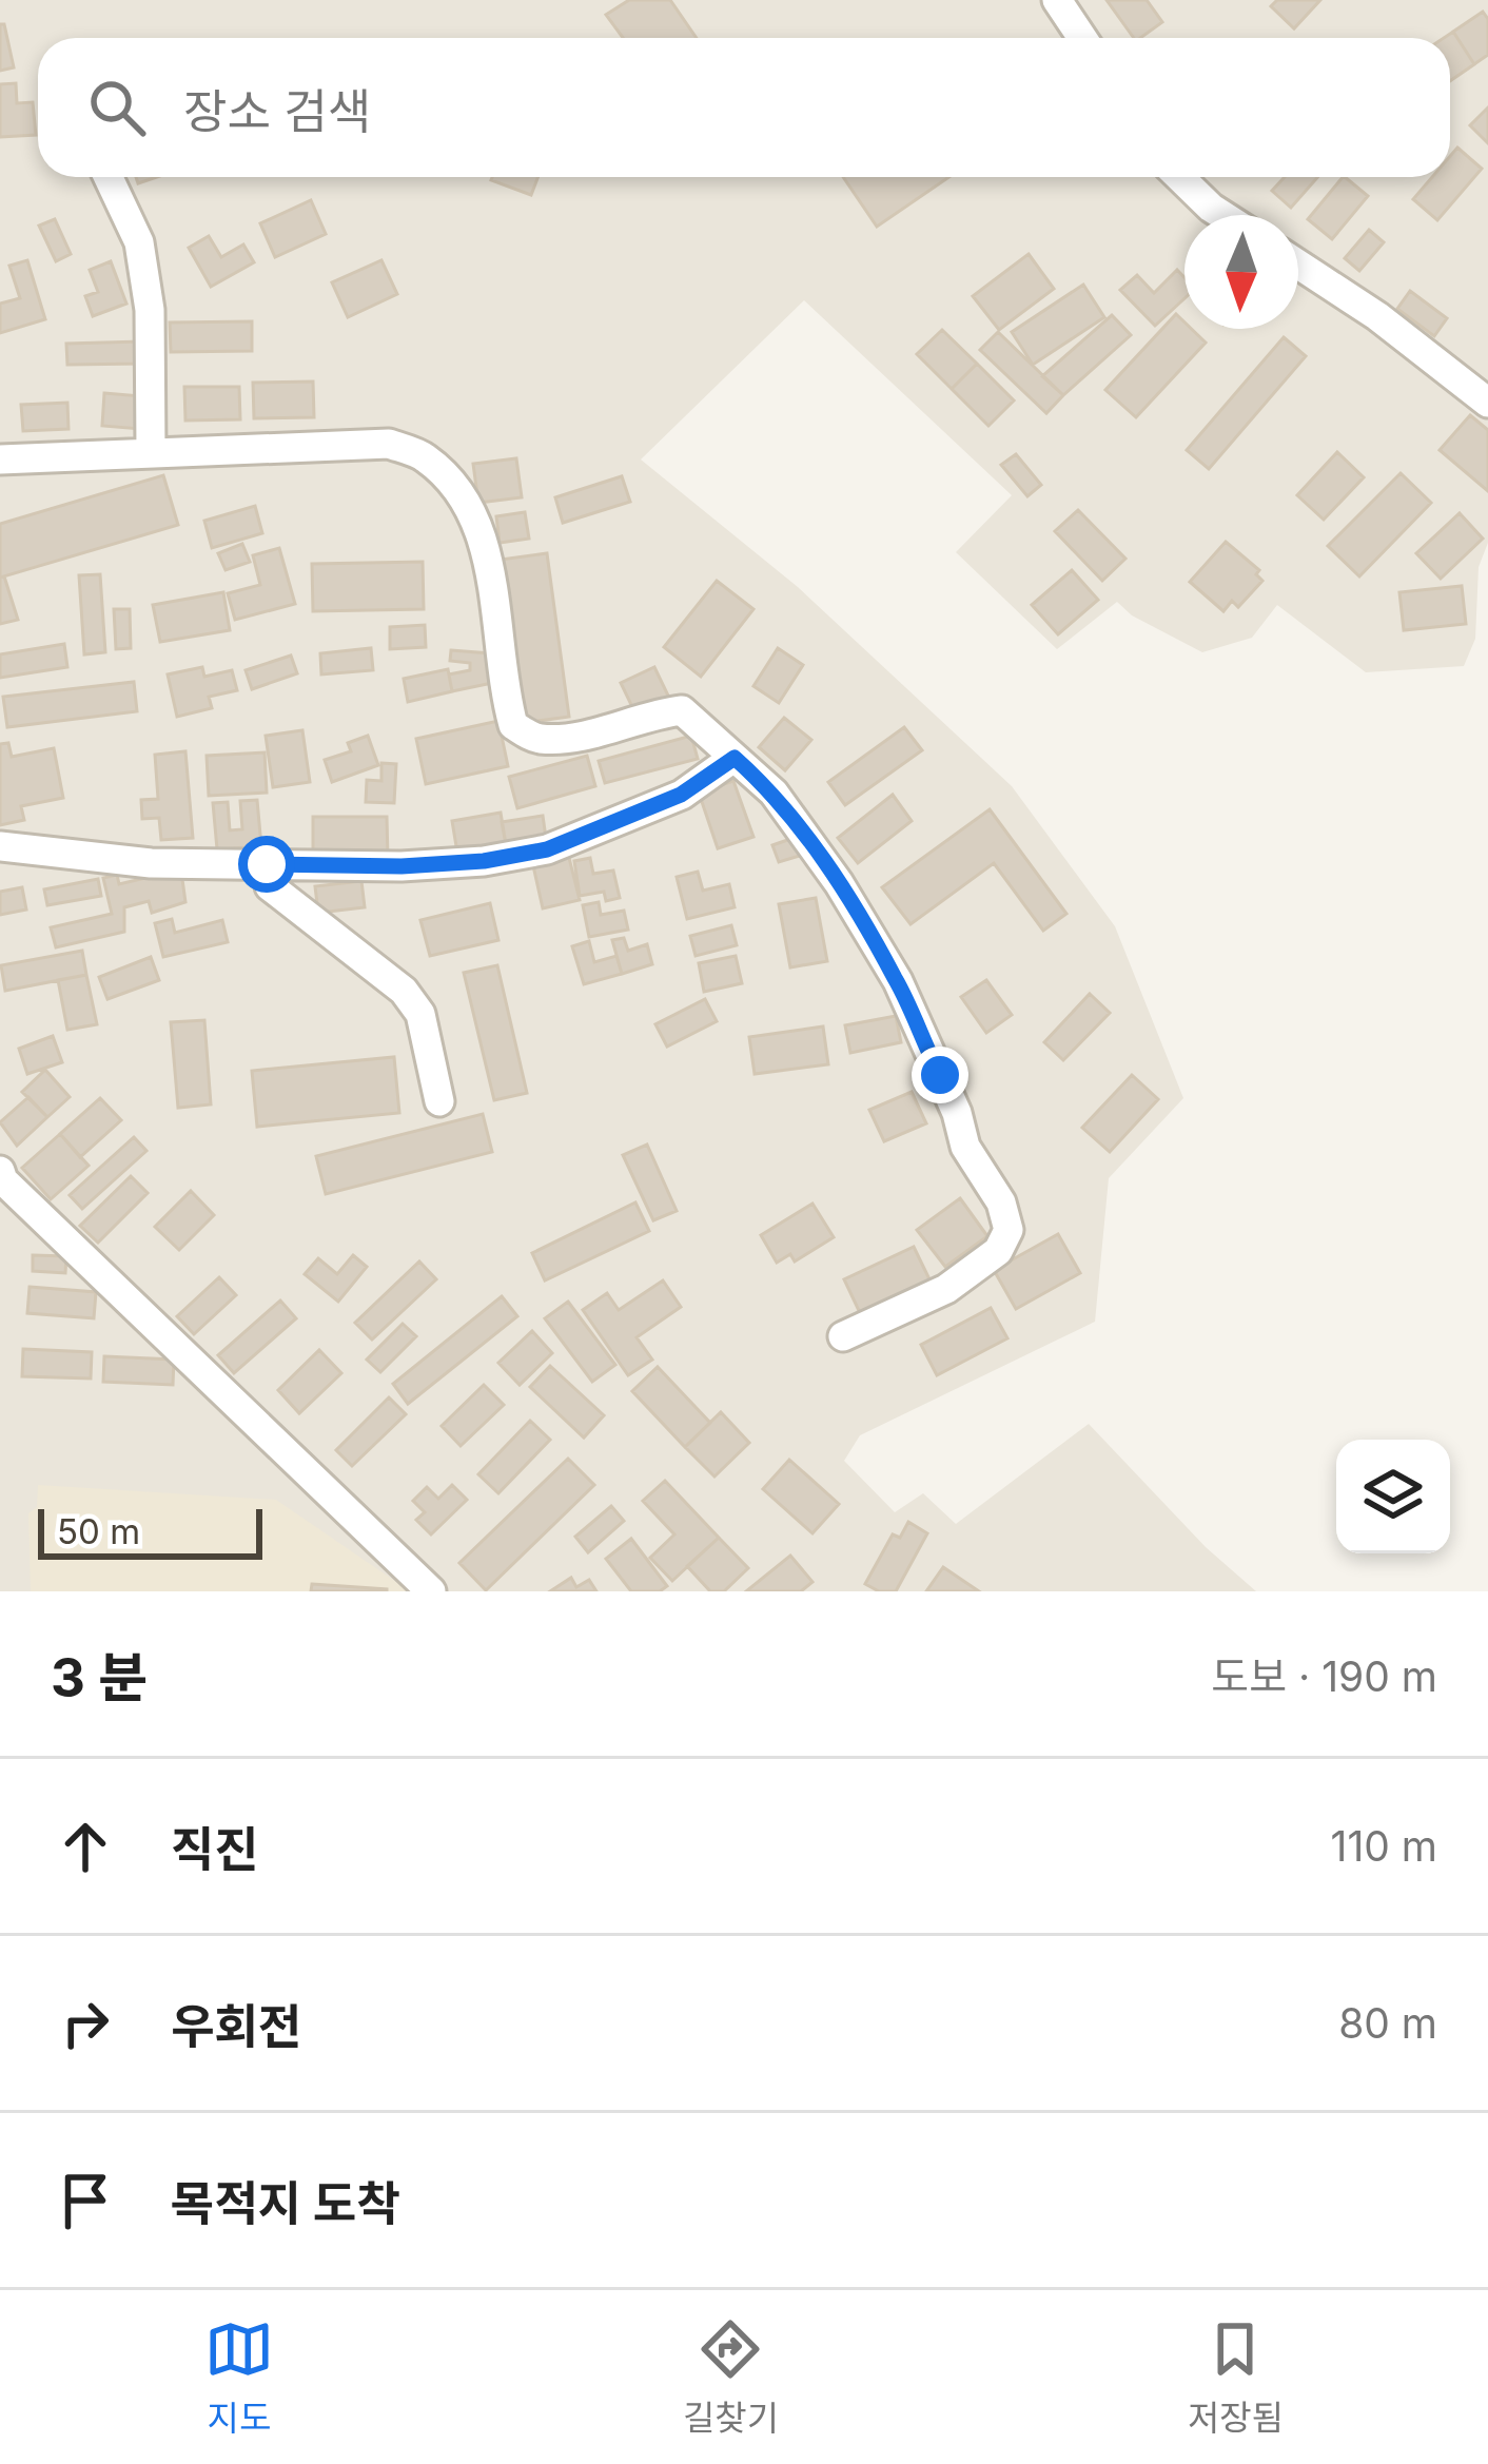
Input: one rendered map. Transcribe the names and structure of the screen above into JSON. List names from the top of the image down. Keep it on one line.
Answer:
{"scale_bar":"50 m","north":"bottom","page":{"search":"장소 검색","scale":"50 m","heading":["3 분","도보 · 190 m"],"list":[["직진","110 m"],["우회전","80 m"],"목적지 도착"],"nav":["지도","길찾기","저장됨"]}}
